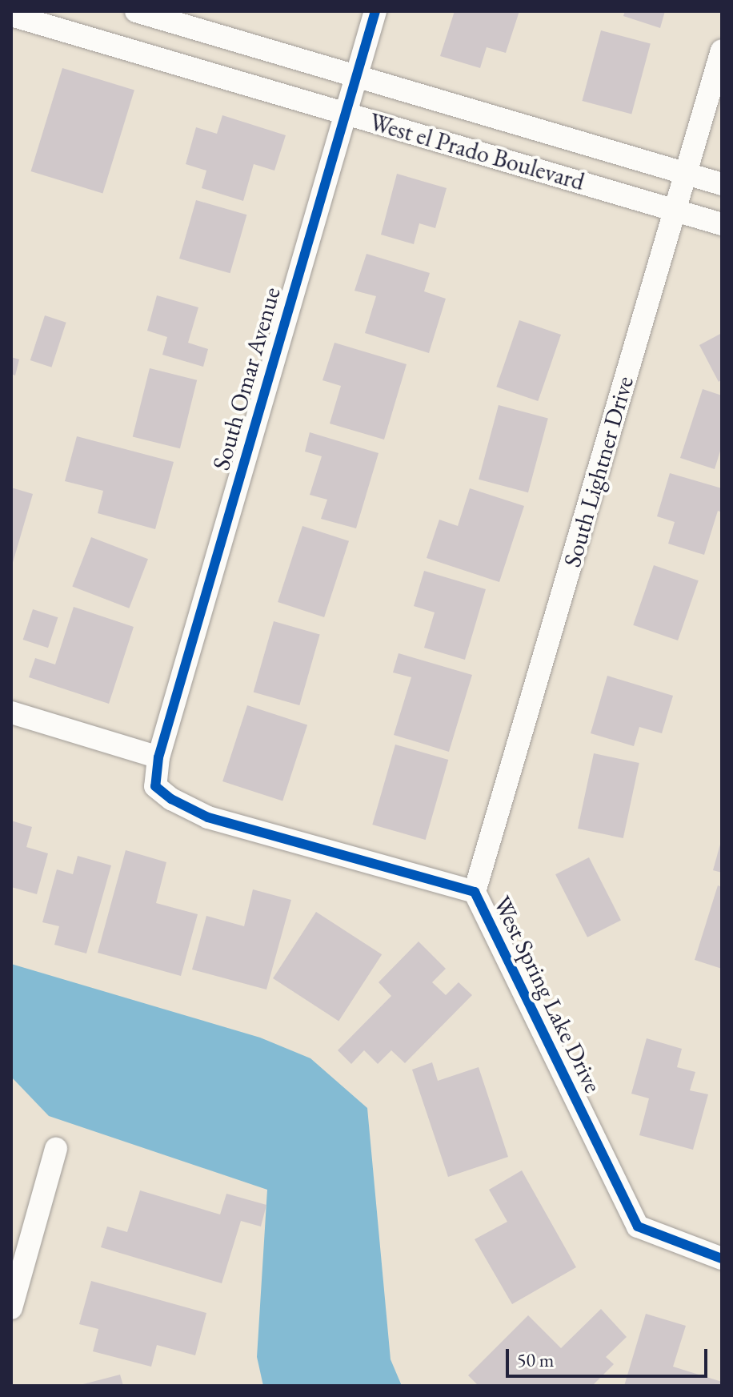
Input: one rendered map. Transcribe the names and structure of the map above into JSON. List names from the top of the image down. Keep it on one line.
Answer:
{"streets":{"street":["West el Prado Boulevard","South Omar Avenue","South Lightner Drive","West Spring Lake Drive"]},"crossings":[["West el Prado Boulevard","South Omar Avenue"],["West el Prado Boulevard","South Lightner Drive"],["South Omar Avenue","West Spring Lake Drive"],["South Lightner Drive","West Spring Lake Drive"]],"scale_bar":"50 m"}
